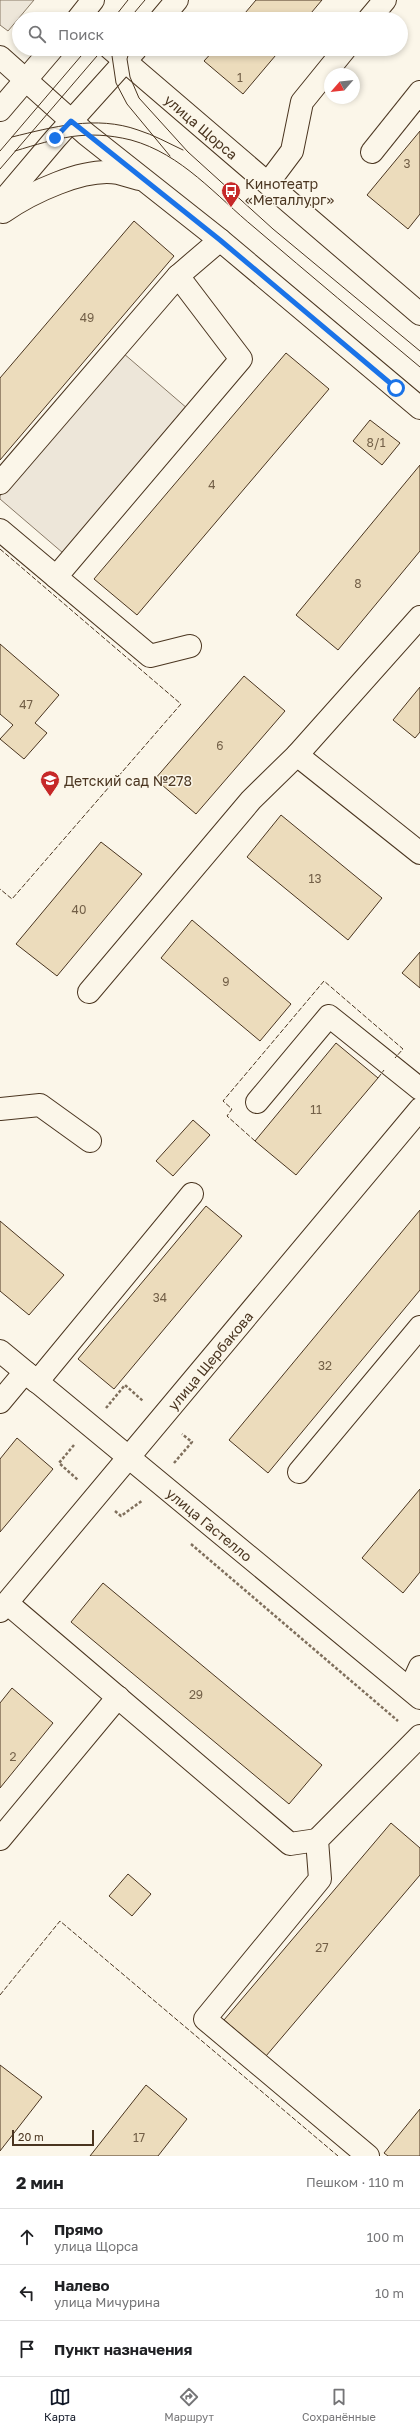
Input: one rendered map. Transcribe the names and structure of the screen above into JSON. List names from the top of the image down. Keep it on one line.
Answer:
{"streets":{"main road":["улица Щорса","улица Щербакова","улица Гастелло"]},"crossings":[["улица Щербакова","улица Гастелло"]],"places":{"bus stop":["Кинотеатр «Металлург»"],"school or university":["Детский сад №278"]},"house_numbers":["1","3","49","8/1","4","8","47","6","13","40","9","11","34","32","29","2","27","17"],"scale_bar":"20 m","north":"bottom left","page":{"search":"Поиск","scale":"20 m","heading":["2 мин","Пешком · 110 m"],"list":[["Прямо","улица Щорса","100 m"],["Налево","улица Мичурина","10 m"],"Пункт назначения"],"nav":["Карта","Маршрут","Сохранённые"]}}
